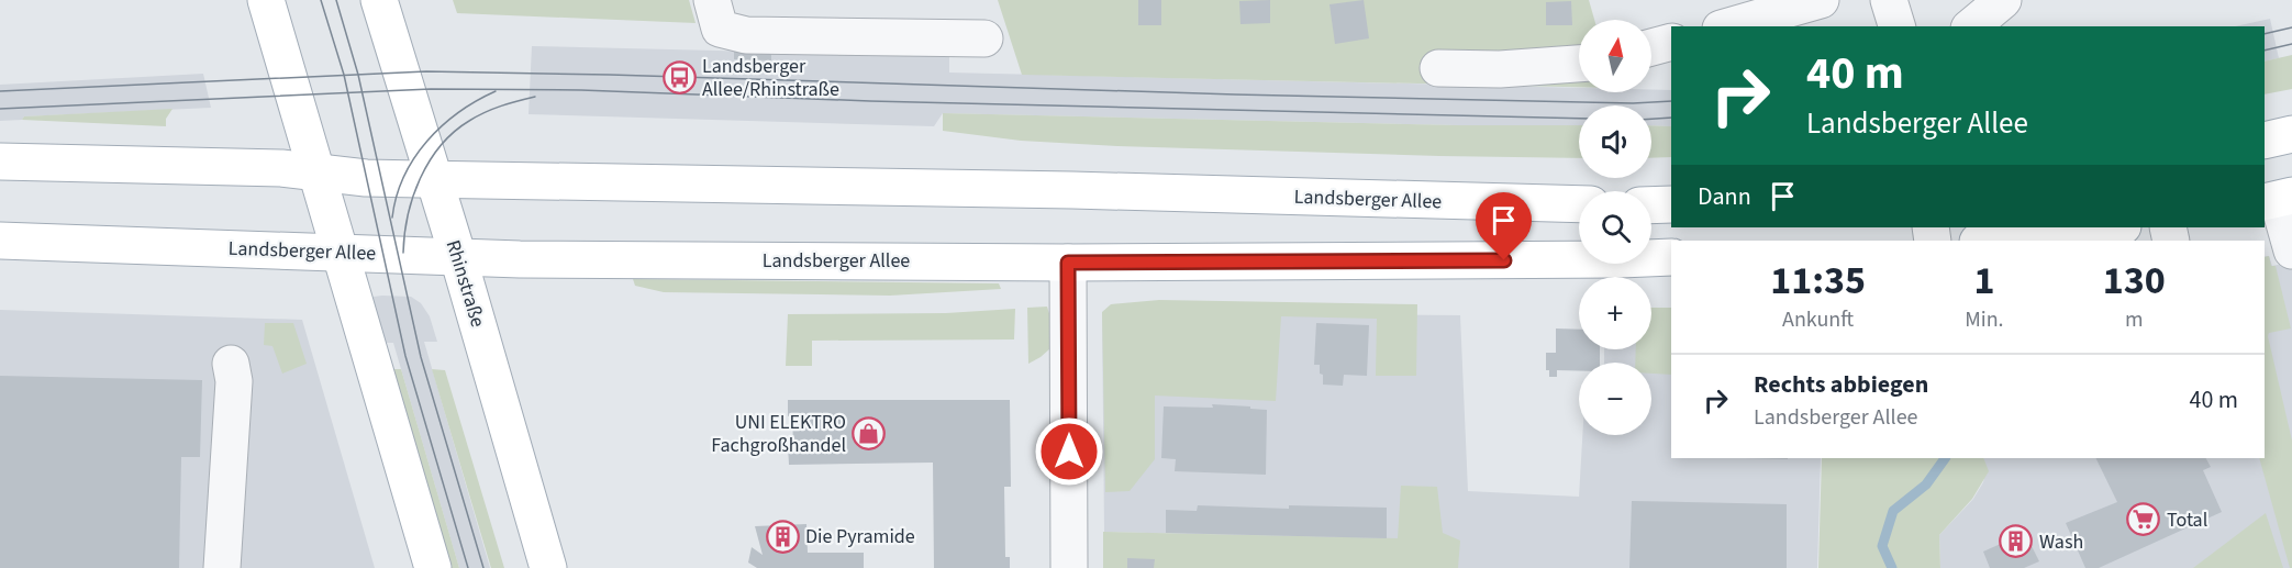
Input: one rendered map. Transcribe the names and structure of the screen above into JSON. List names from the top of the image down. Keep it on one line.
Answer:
{"streets":{"main road":["Landsberger Allee","Rhinstraße"]},"crossings":[["Landsberger Allee","Rhinstraße"]],"places":{"bus stop":["Landsberger Allee/Rhinstraße"],"shop":["UNI ELEKTRO Fachgroßhandel"],"supermarket":["Total"],"building":["Die Pyramide","Wash"]},"north":"top","page":{"map_buttons":["+","−"],"turn":["40 m","Landsberger Allee"],"then":"Dann","eta":["11:35","Ankunft","1","Min.","130","m"],"list":[{"name":"Rechts abbiegen","note":"Landsberger Allee","value":"40 m"}]}}
